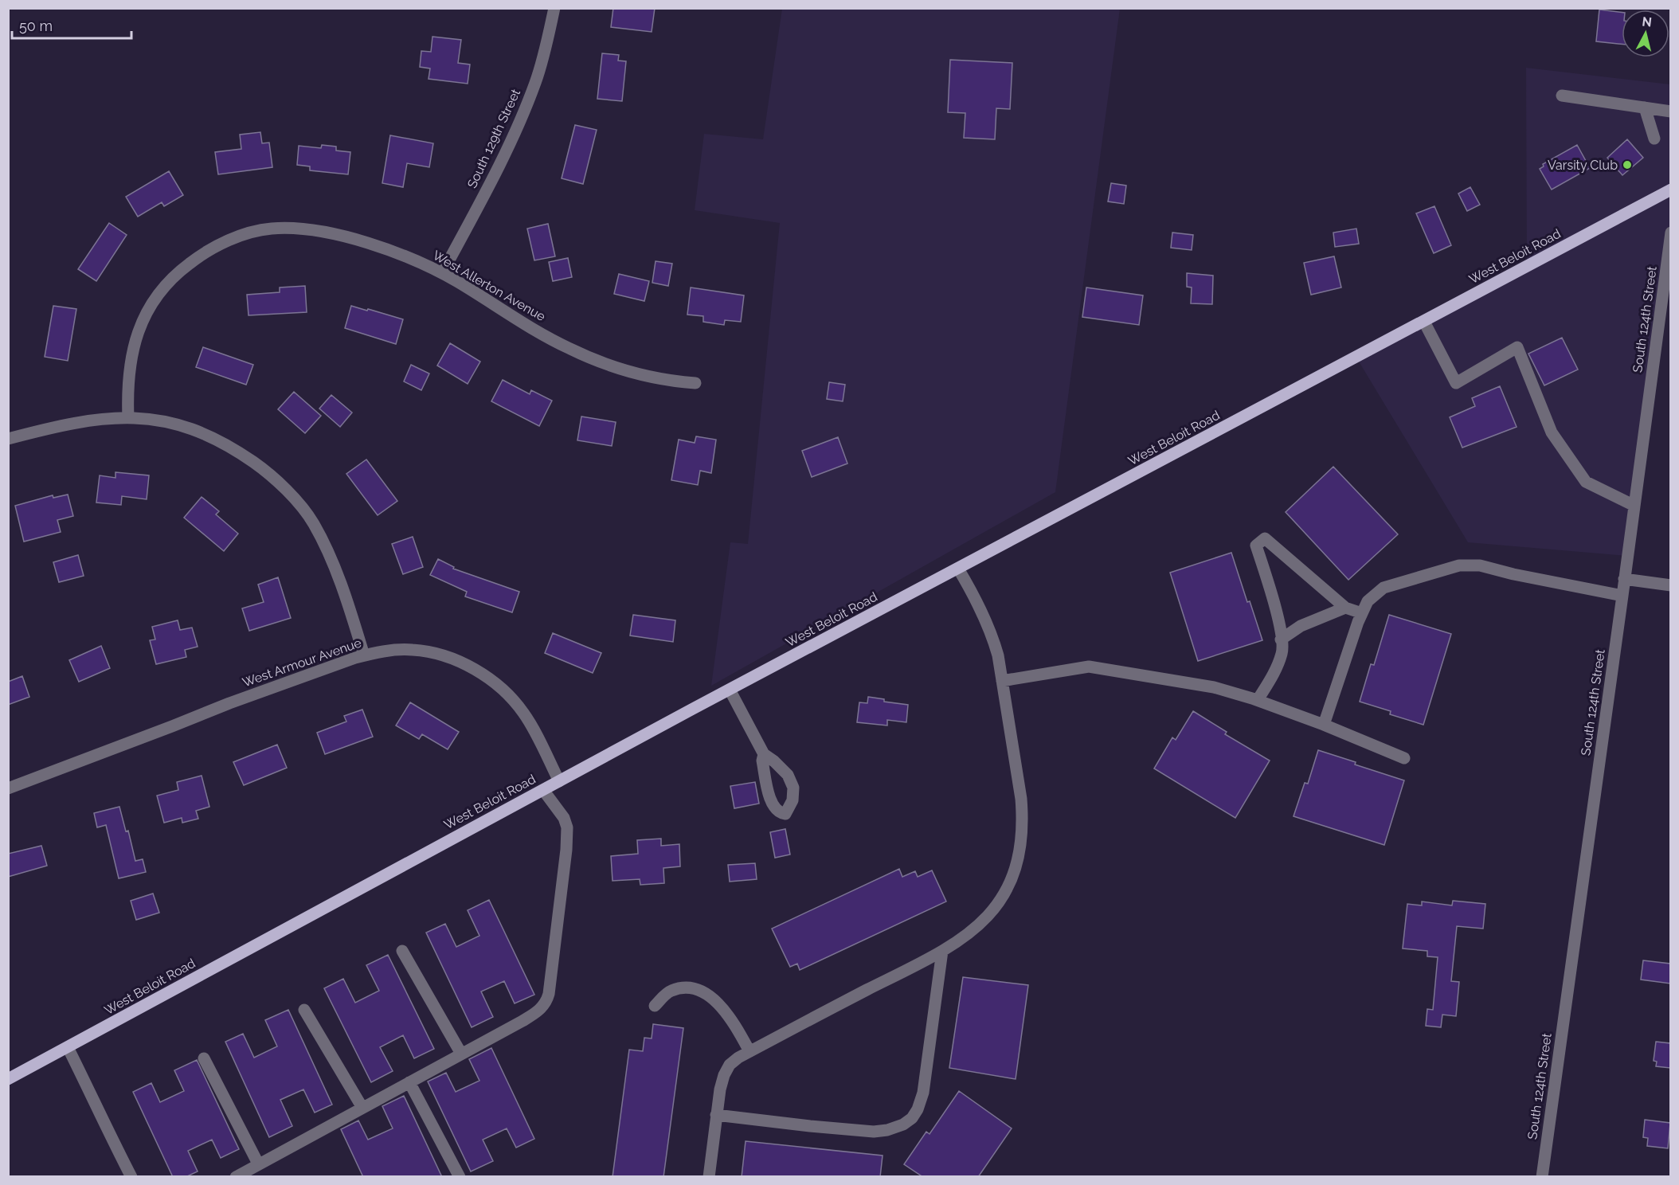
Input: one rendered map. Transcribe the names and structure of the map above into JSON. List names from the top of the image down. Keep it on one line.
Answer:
{"streets":{"main road":["West Beloit Road"],"street":["South 129th Street","West Allerton Avenue","South 124th Street","West Armour Avenue"]},"crossings":[["South 129th Street","West Allerton Avenue"],["West Beloit Road","West Armour Avenue"]],"places":["Varsity Club"],"scale_bar":"50 m","north":"top"}
